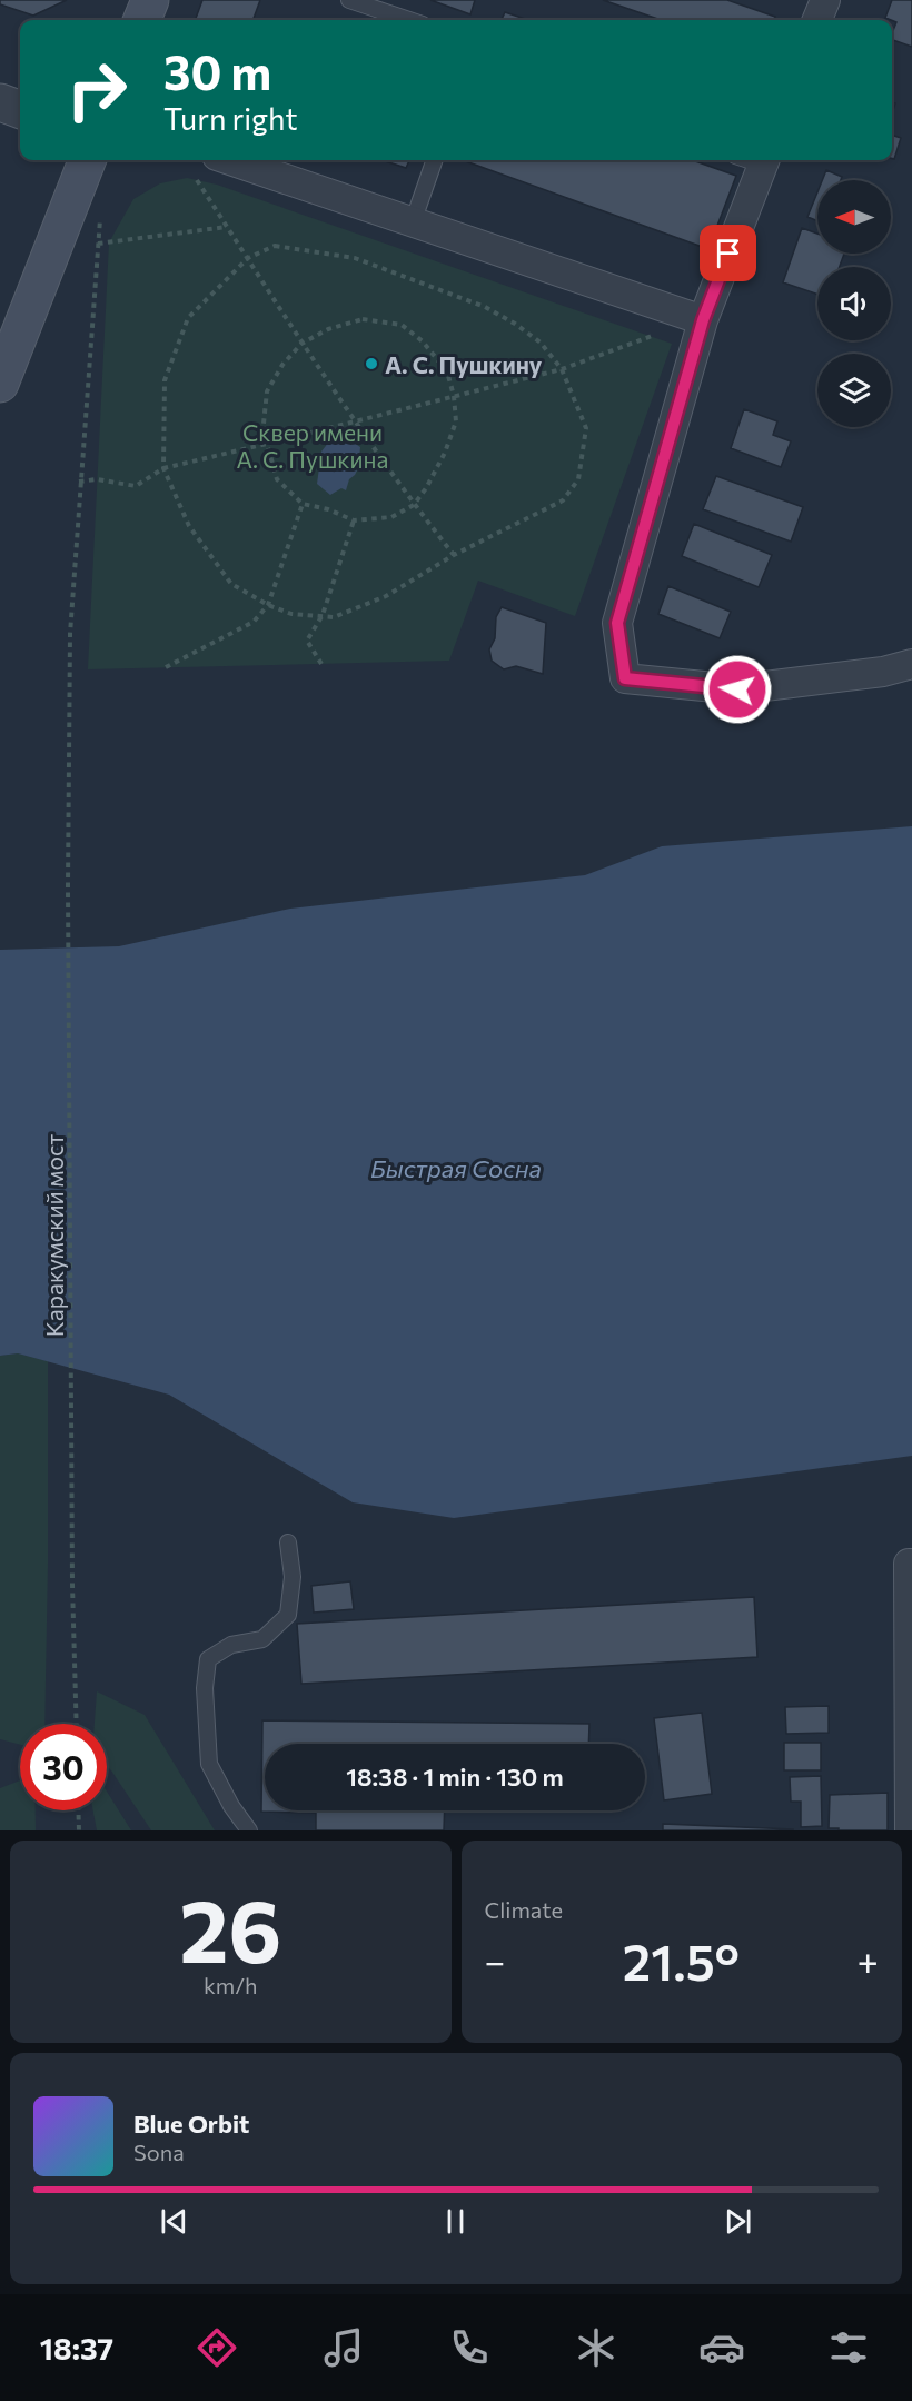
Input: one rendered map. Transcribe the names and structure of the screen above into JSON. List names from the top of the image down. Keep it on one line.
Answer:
{"streets":{"path":["Каракумский мост"]},"water":["Быстрая Сосна"],"parks":["Сквер имени А. С. Пушкина"],"places":["А. С. Пушкину"],"north":"left","page":{"turn":["30 m","Turn right"],"limit":"30","trip":"18:38 · 1 min · 130 m","tile":[["26","km/h"],"Climate"],"heat":["−","21.5°","+"],"song":["Blue Orbit","Sona"],"tabs":"18:37"}}
